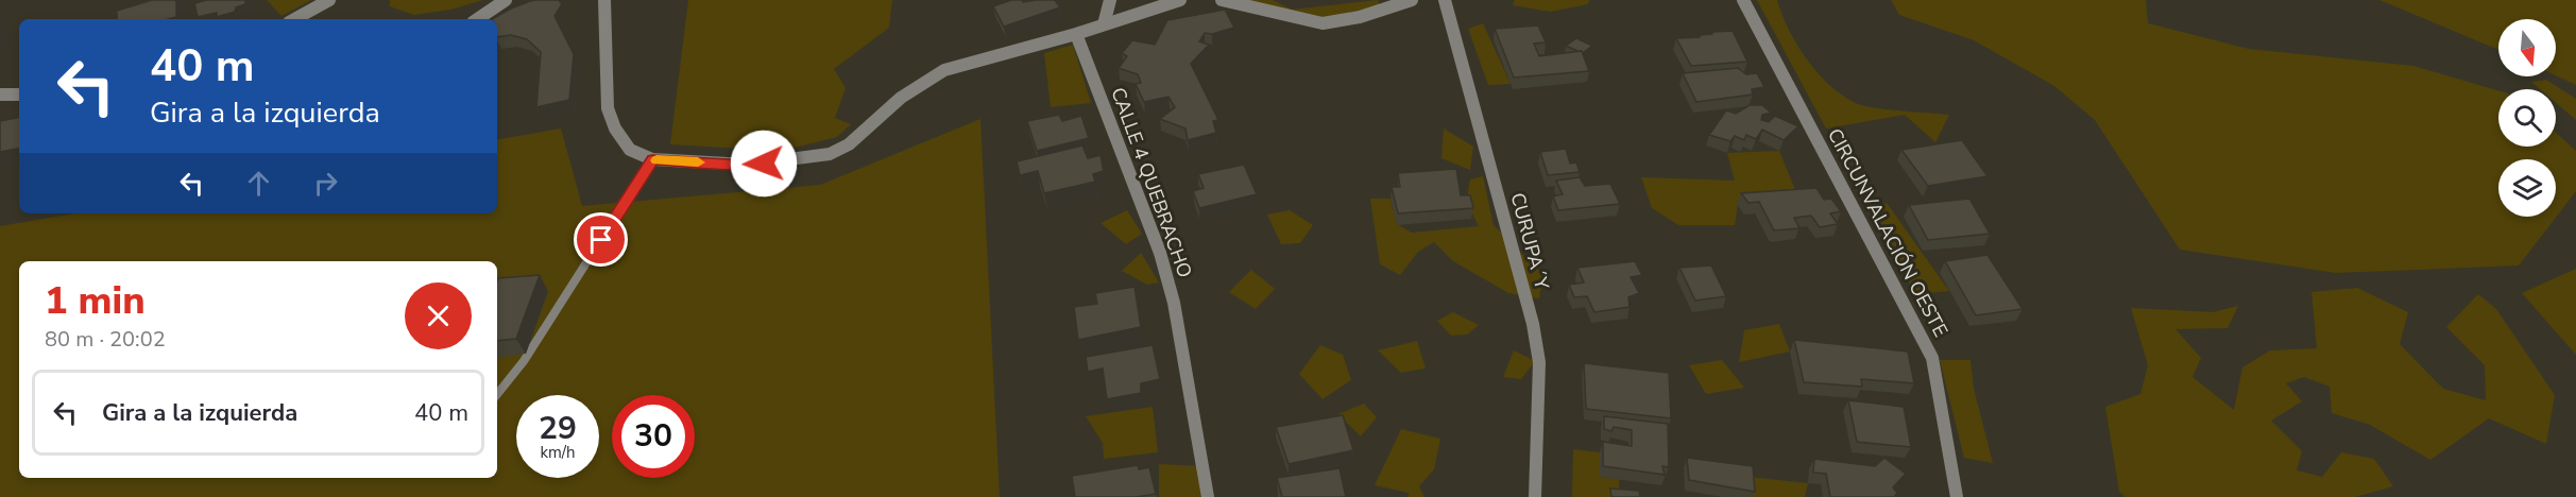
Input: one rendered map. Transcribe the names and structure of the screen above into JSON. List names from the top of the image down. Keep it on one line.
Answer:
{"streets":{"street":["CALLE 4 QUEBRACHO","CIRCUNVALACIÓN OESTE","CURUPA´Y"]},"north":"bottom","page":{"turn":["40 m","Gira a la izquierda"],"heading":["1 min","80 m · 20:02"],"list":[{"name":"Gira a la izquierda","value":"40 m"}],"speed":"29 km/h","limit":"30"}}
